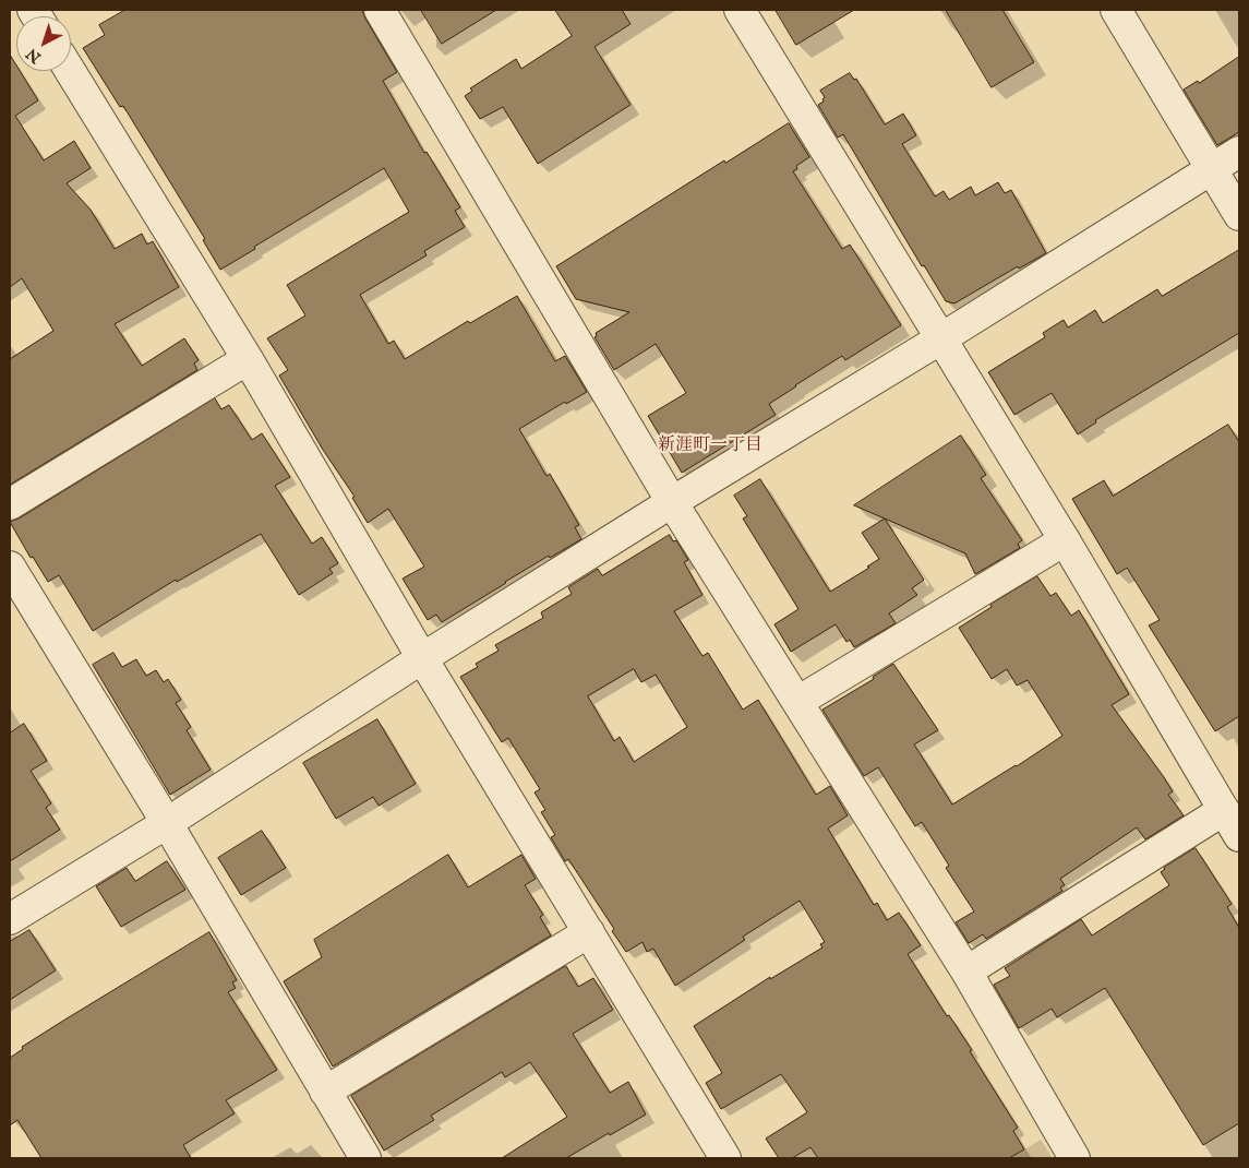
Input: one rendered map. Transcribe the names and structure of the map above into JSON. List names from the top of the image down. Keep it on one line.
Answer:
{"districts":["新涯町一丁目"],"north":"bottom left"}
